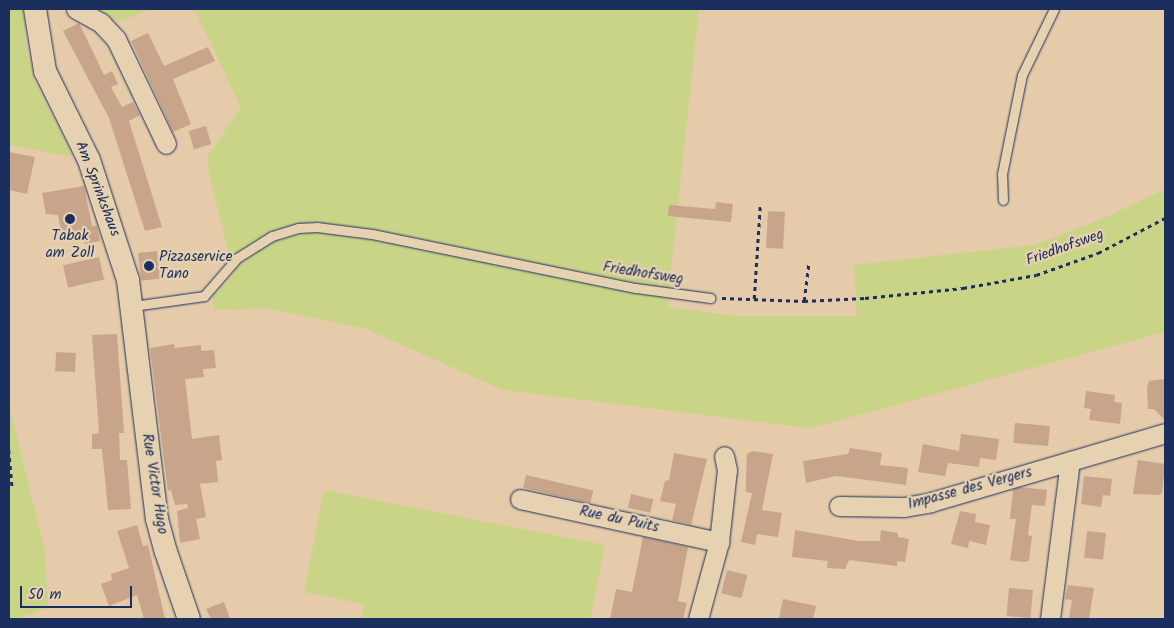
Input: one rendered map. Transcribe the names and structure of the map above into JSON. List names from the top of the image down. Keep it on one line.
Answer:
{"streets":{"street":["Am Sprinkshaus","Rue Victor Hugo","Impasse des Vergers","Rue du Puits"],"lane":["Friedhofsweg"]},"crossings":[["Am Sprinkshaus","Friedhofsweg"],["Am Sprinkshaus","Rue Victor Hugo"]],"places":["Tabak am Zoll","Pizzaservice Tano"],"scale_bar":"50 m"}
